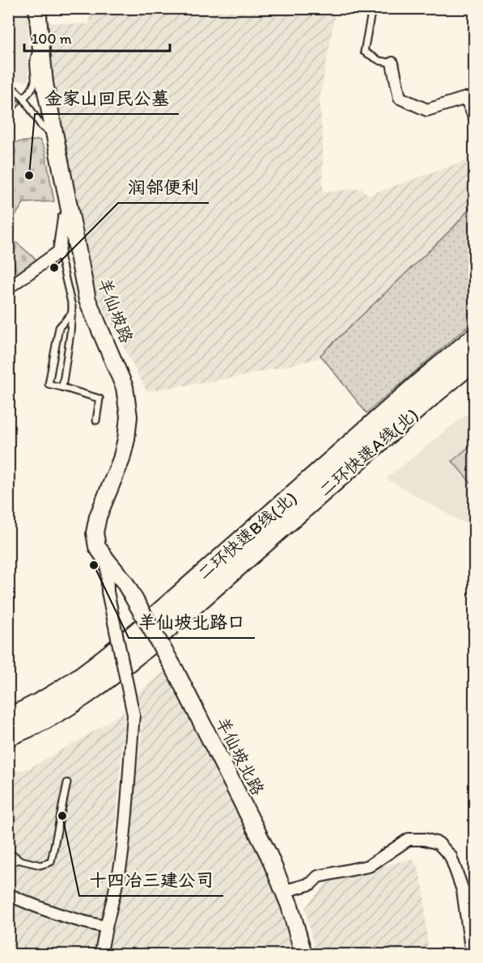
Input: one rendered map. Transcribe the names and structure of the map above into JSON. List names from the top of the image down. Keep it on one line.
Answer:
{"streets":{"highway":["二环快速A线(北)","二环快速B线(北)"],"street":["羊仙坡路","羊仙坡北路"]},"crossings":[["羊仙坡路","羊仙坡北路"]],"places":["金家山回民公墓","润邻便利","羊仙坡北路口","十四冶三建公司"],"scale_bar":"100 m"}
